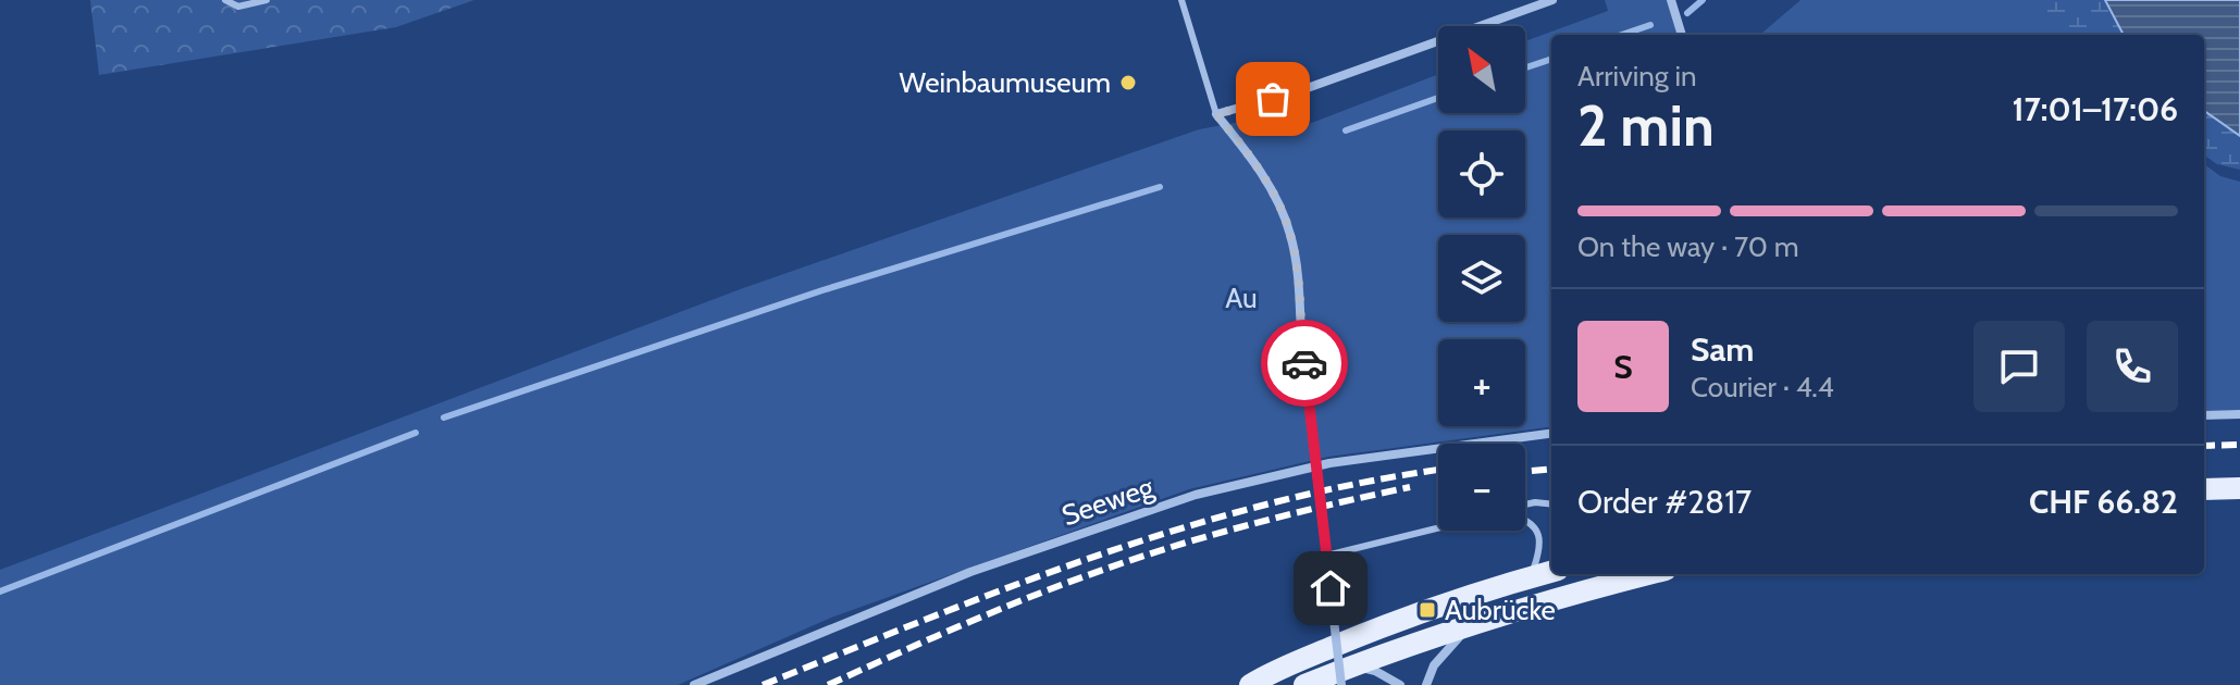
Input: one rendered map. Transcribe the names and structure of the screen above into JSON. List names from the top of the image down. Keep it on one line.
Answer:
{"streets":{"street":["Seeweg"]},"parks":["Au"],"places":{"other":["Weinbaumuseum"],"transit":["Aubrücke"]},"north":"top left","page":{"map_buttons":["+","−"],"heading":["2 min","Arriving in","17:01–17:06"],"panel":["Sam","Courier · 4.4","Order #2817","CHF 66.82"],"bar":"On the way · 70 m","round":"S"}}
